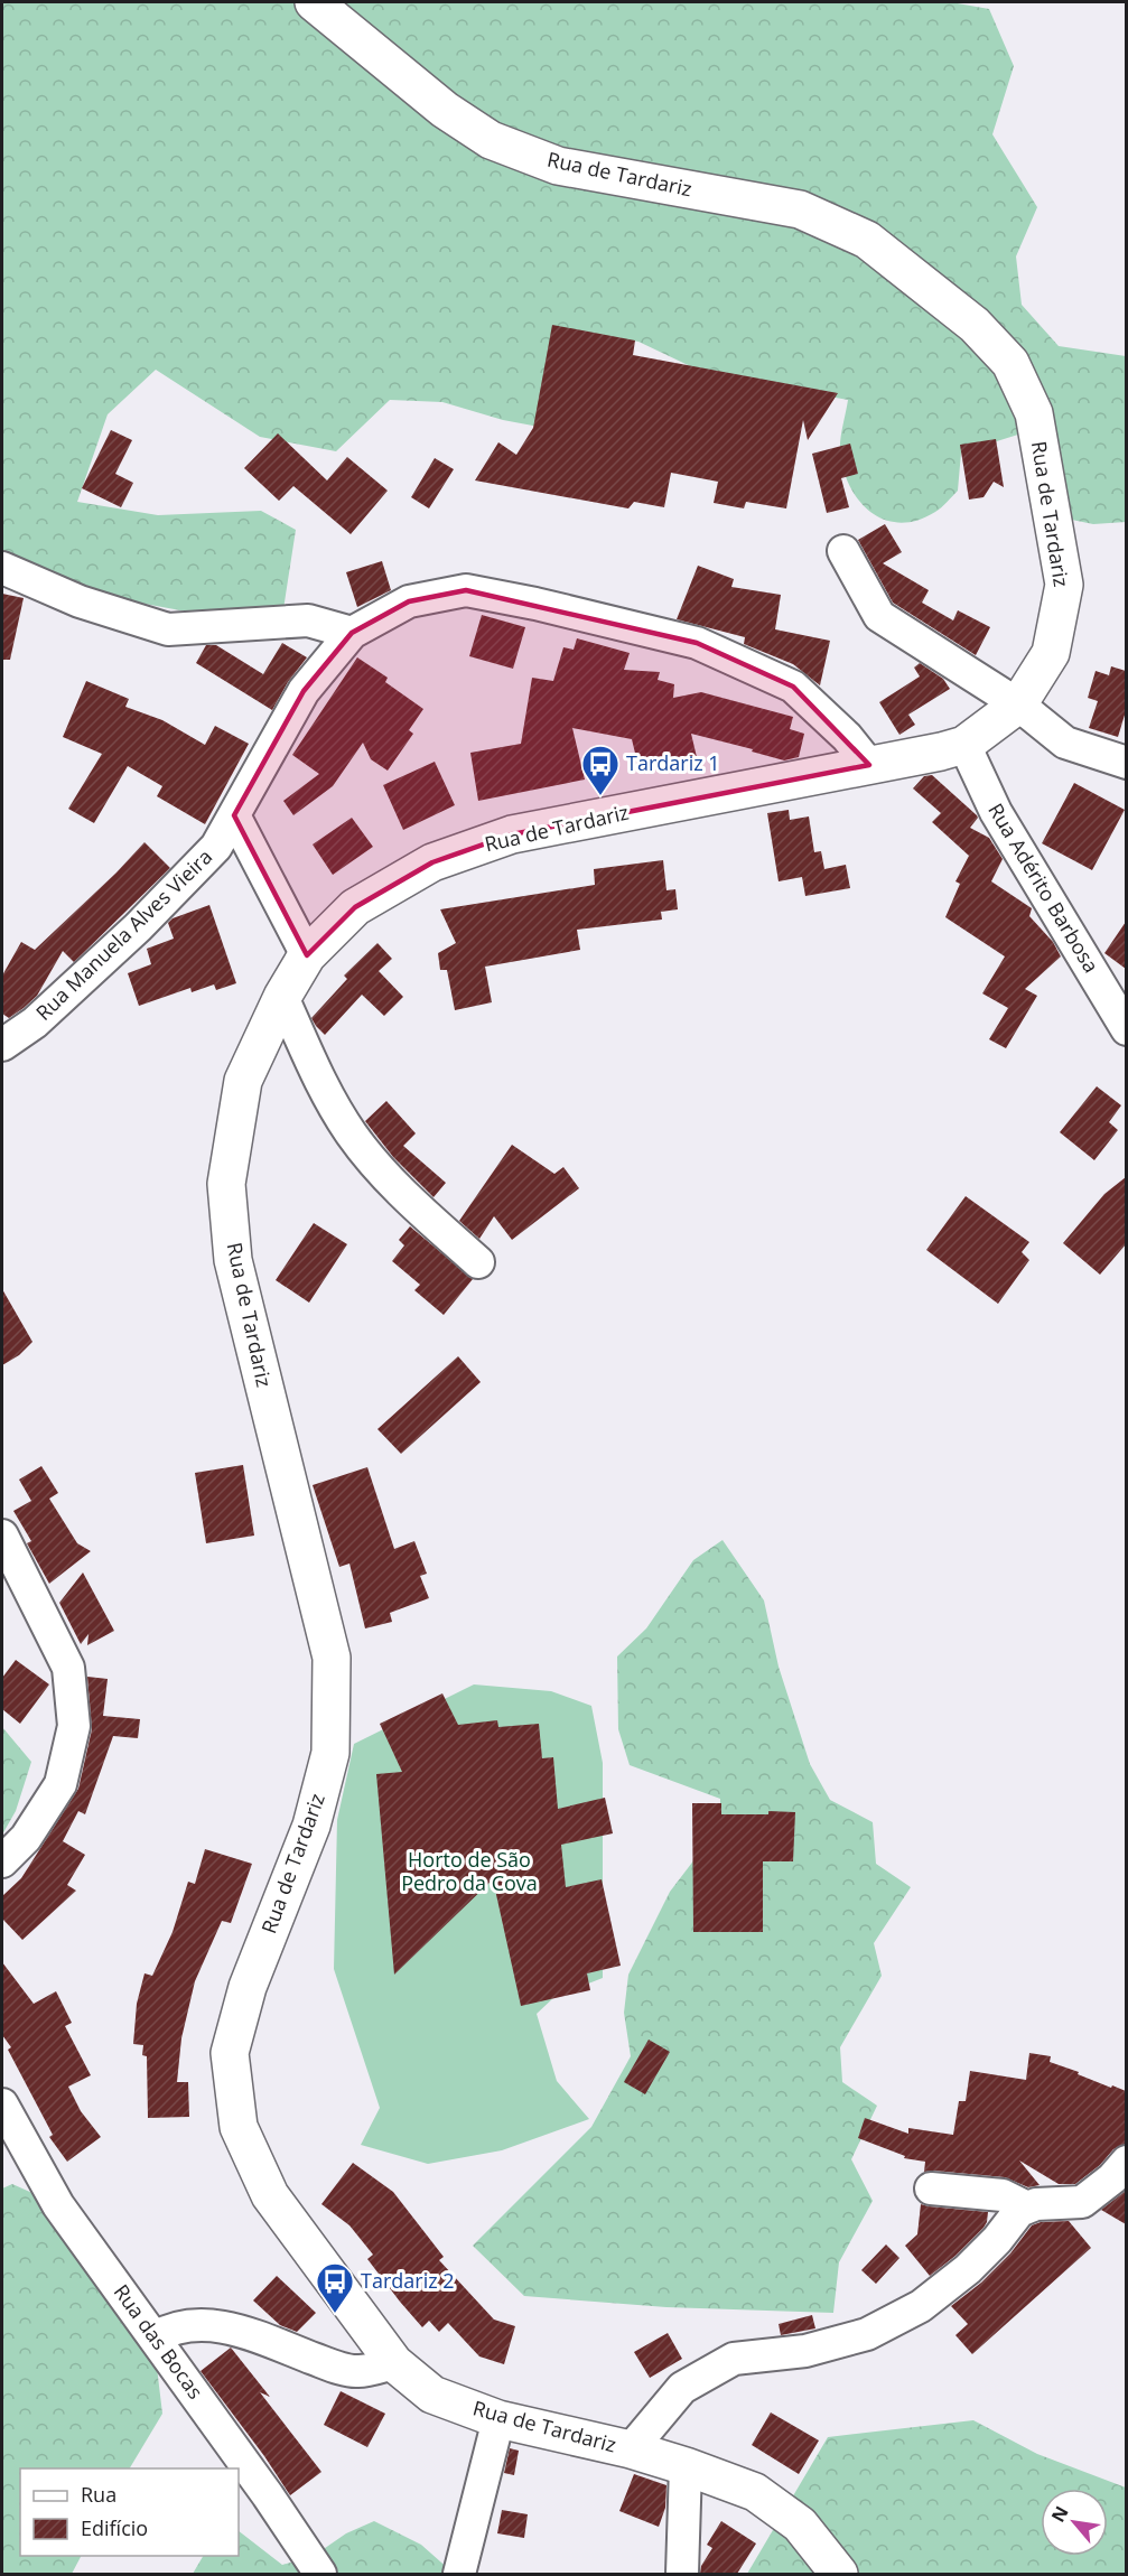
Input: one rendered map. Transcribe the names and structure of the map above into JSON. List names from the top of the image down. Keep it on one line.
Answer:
{"streets":{"main road":["Rua de Tardariz"],"street":["Rua Adérito Barbosa","Rua Manuela Alves Vieira","Rua das Bocas"]},"crossings":[["Rua de Tardariz","Rua Adérito Barbosa"]],"parks":["Horto de São Pedro da Cova"],"places":{"bus stop":["Tardariz 1","Tardariz 2"]},"legend":["Rua","Edifício"],"north":"top left"}
